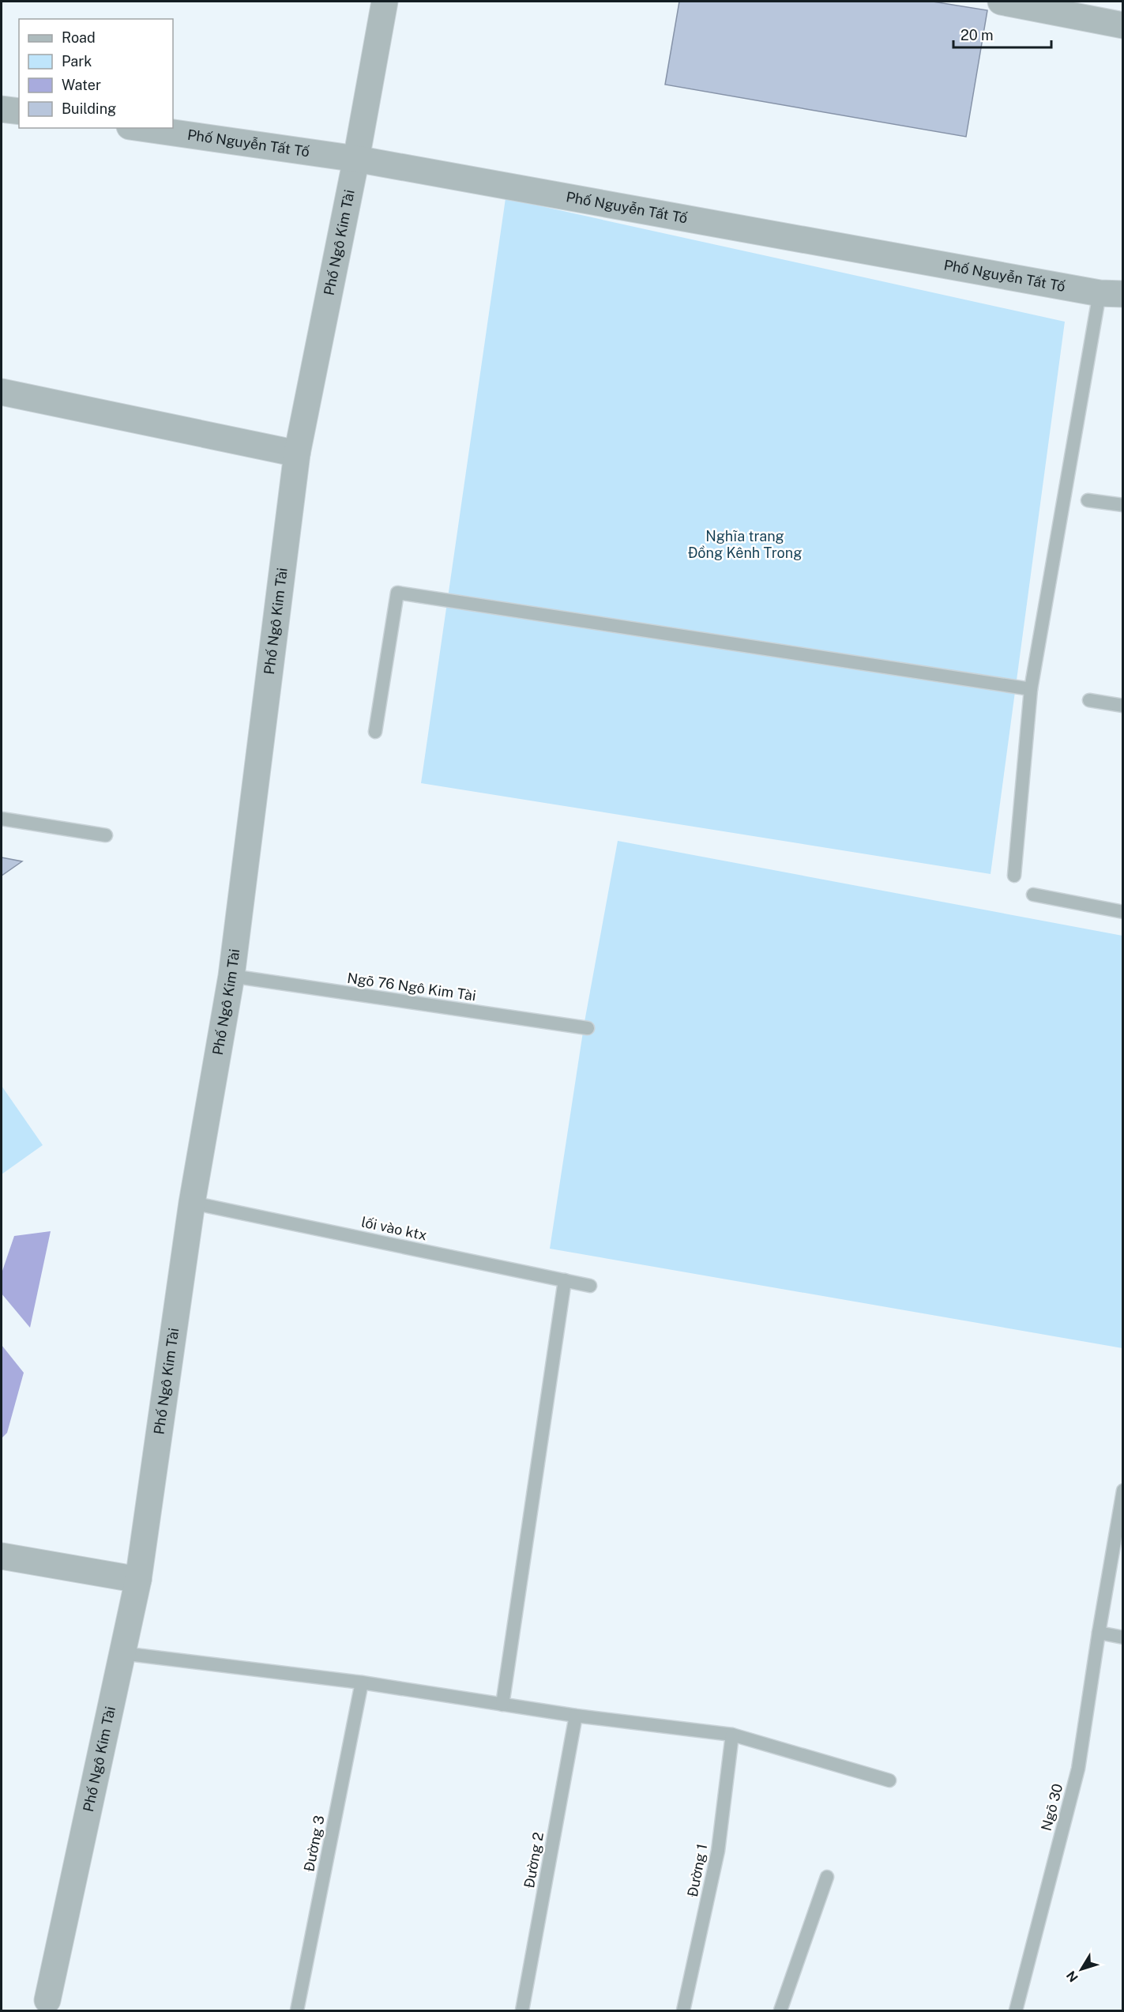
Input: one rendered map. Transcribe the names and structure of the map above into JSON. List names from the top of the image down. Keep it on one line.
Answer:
{"streets":{"street":["Phố Nguyễn Tất Tố","Phố Ngô Kim Tài"],"lane":["Ngõ 76 Ngô Kim Tài","lối vào ktx","Ngõ 30","Đường 3","Đường 2","Đường 1"]},"crossings":[["Phố Nguyễn Tất Tố","Phố Ngô Kim Tài"],["Phố Ngô Kim Tài","Ngõ 76 Ngô Kim Tài"],["Phố Ngô Kim Tài","lối vào ktx"]],"parks":["Nghĩa trang Đồng Kênh Trong"],"legend":["Road","Park","Water","Building"],"scale_bar":"20 m","north":"bottom left"}
